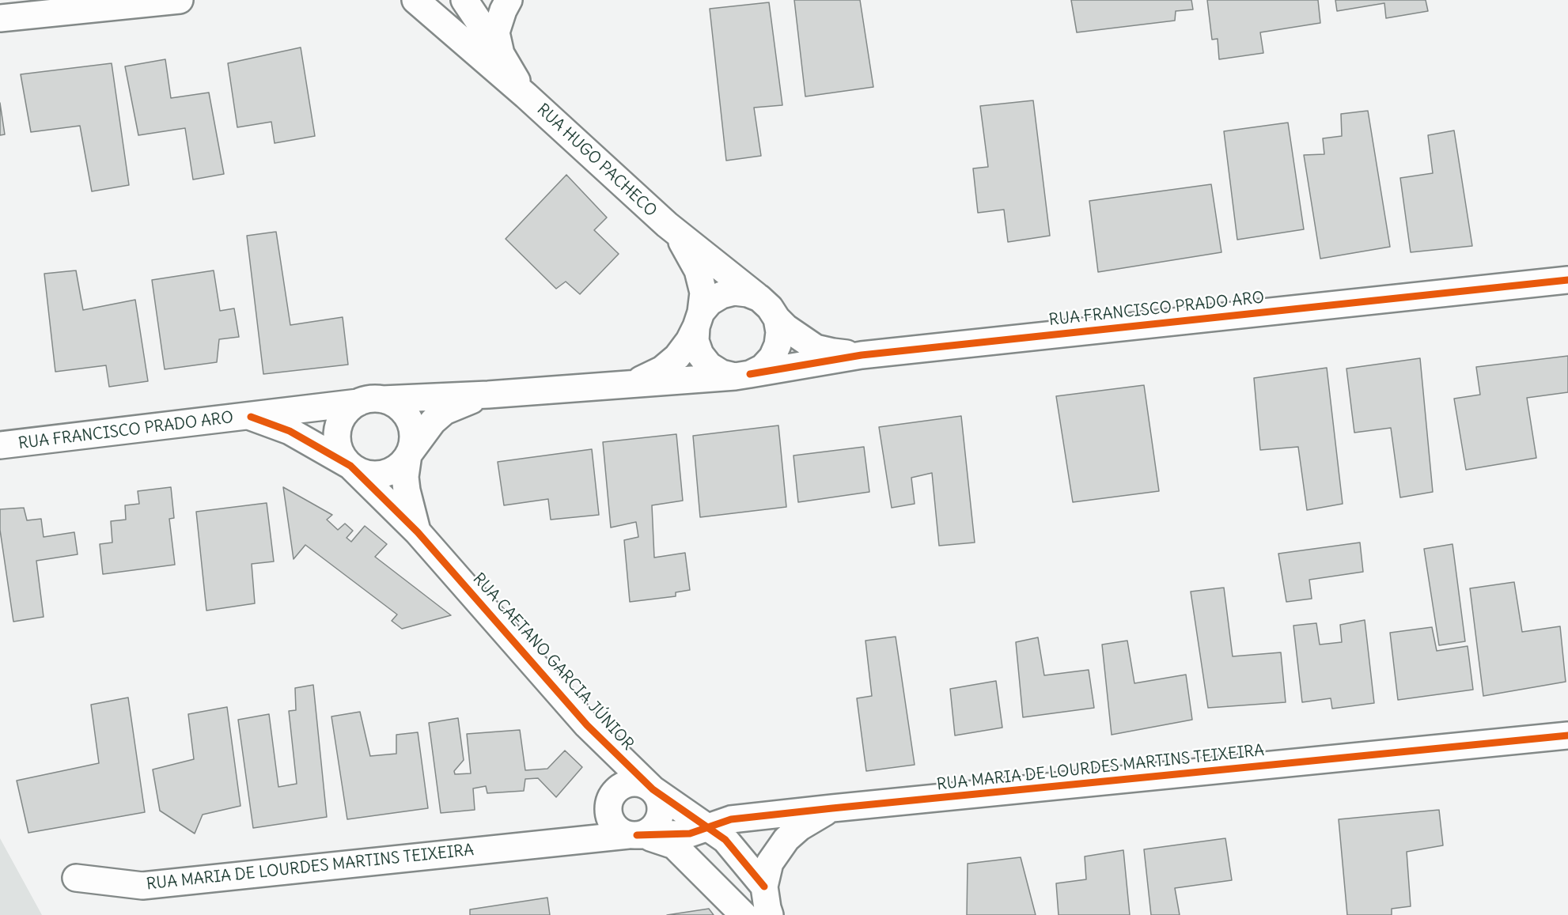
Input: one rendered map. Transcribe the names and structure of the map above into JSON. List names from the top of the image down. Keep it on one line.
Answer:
{"streets":{"street":["RUA HUGO PACHECO","RUA FRANCISCO PRADO ARO","RUA CAETANO GARCIA JÚNIOR","RUA MARIA DE LOURDES MARTINS TEIXEIRA"]},"crossings":[["RUA HUGO PACHECO","RUA FRANCISCO PRADO ARO"],["RUA FRANCISCO PRADO ARO","RUA CAETANO GARCIA JÚNIOR"],["RUA CAETANO GARCIA JÚNIOR","RUA MARIA DE LOURDES MARTINS TEIXEIRA"]]}
